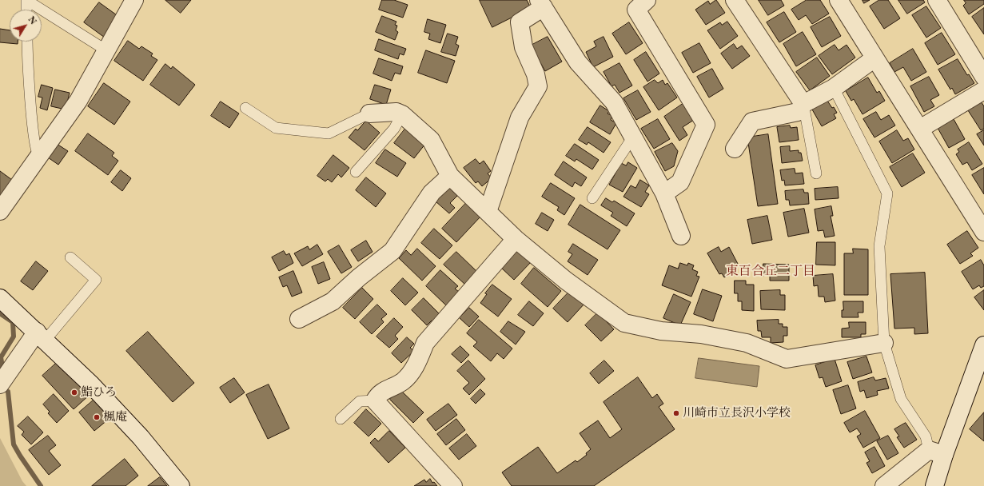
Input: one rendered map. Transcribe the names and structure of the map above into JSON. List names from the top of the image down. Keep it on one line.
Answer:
{"districts":["東百合丘二丁目"],"places":["鮨ひろ","川崎市立長沢小学校","楓庵"],"north":"top right"}
